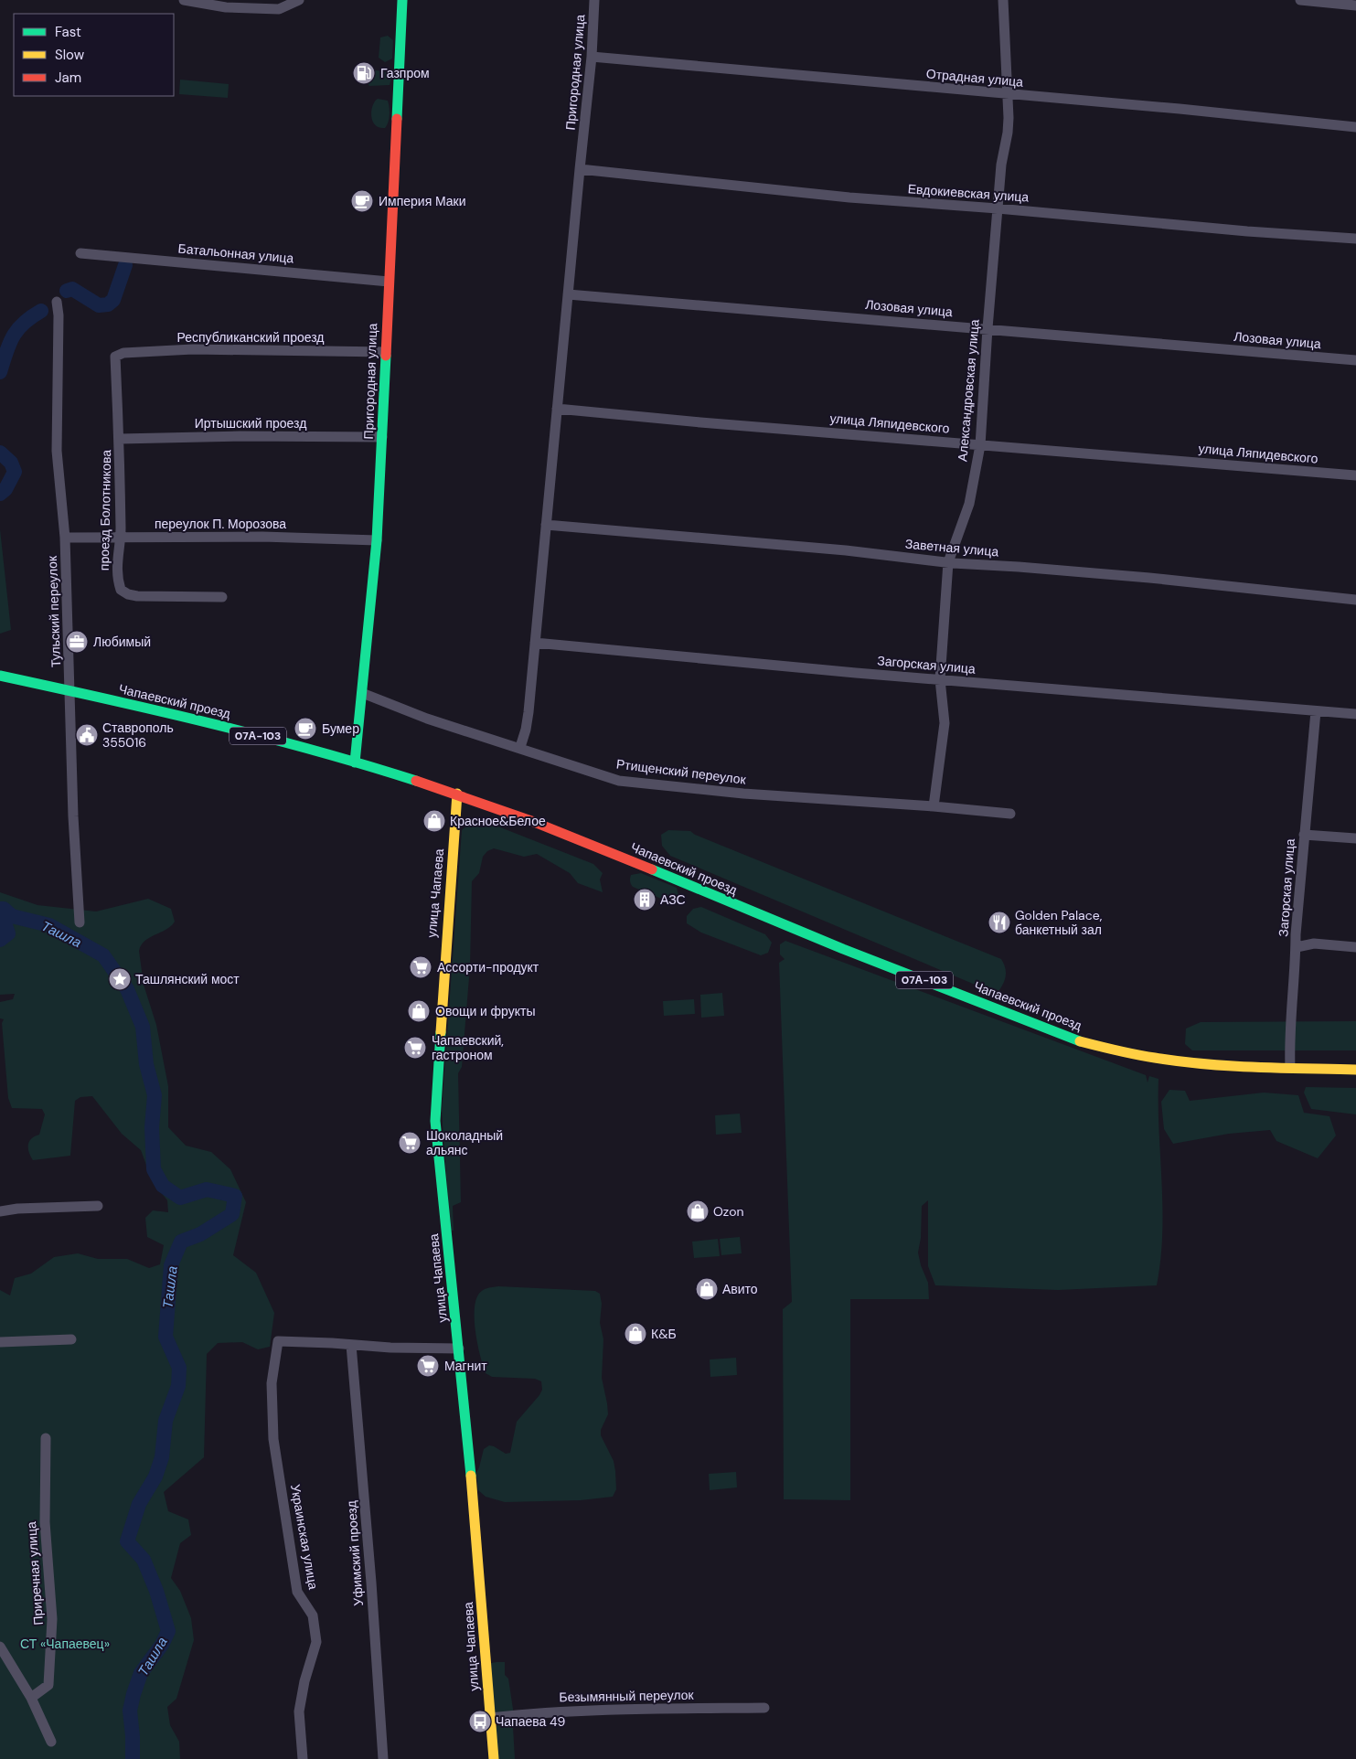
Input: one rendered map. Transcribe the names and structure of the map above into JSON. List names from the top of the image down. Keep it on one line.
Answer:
{"streets":{"street":["Пригородная улица","Отрадная улица","Евдокиевская улица","Батальонная улица","Лозовая улица","Республиканский проезд","Александровская улица","Иртышский проезд","улица Ляпидевского","проезд Болотникова","переулок П. Морозова","Заветная улица","Тульский переулок","Загорская улица","Чапаевский проезд","07А-103","Ртищенский переулок","улица Чапаева","Украинская улица","Уфимский проезд","Приречная улица","Безымянный переулок"]},"crossings":[["Пригородная улица","Отрадная улица"],["Пригородная улица","Евдокиевская улица"],["Пригородная улица","Батальонная улица"],["Пригородная улица","Лозовая улица"],["Пригородная улица","Республиканский проезд"],["Пригородная улица","Иртышский проезд"],["Пригородная улица","улица Ляпидевского"],["Пригородная улица","переулок П. Морозова"],["Пригородная улица","Заветная улица"],["Пригородная улица","Загорская улица"],["Пригородная улица","Чапаевский проезд"],["Пригородная улица","Ртищенский переулок"],["Отрадная улица","Александровская улица"],["Евдокиевская улица","Александровская улица"],["Лозовая улица","Александровская улица"],["Республиканский проезд","проезд Болотникова"],["Александровская улица","улица Ляпидевского"],["Александровская улица","Заветная улица"],["Александровская улица","Загорская улица"],["Александровская улица","Ртищенский переулок"],["Иртышский проезд","проезд Болотникова"],["проезд Болотникова","переулок П. Морозова"],["переулок П. Морозова","Тульский переулок"],["Тульский переулок","Чапаевский проезд"],["Загорская улица","Чапаевский проезд"],["Чапаевский проезд","улица Чапаева"],["улица Чапаева","Безымянный переулок"],["Украинская улица","Уфимский проезд"]],"water":["Ташла"],"parks":["СТ «Чапаевец»"],"places":{"fuel station":["Газпром"],"cafe":["Империя Маки","Бумер"],"office":["Любимый"],"public building":["Ставрополь 355016"],"shop":["Красное&Белое","Овощи и фрукты","Ozon","Авито","К&Б"],"building":["АЗС"],"restaurant":["Golden Palace, банкетный зал"],"supermarket":["Ассорти-продукт","Чапаевский, гастроном","Шоколадный альянс","Магнит"],"place":["Ташлянский мост"],"bus stop":["Чапаева 49"]},"legend":["Fast","Slow","Jam"]}
